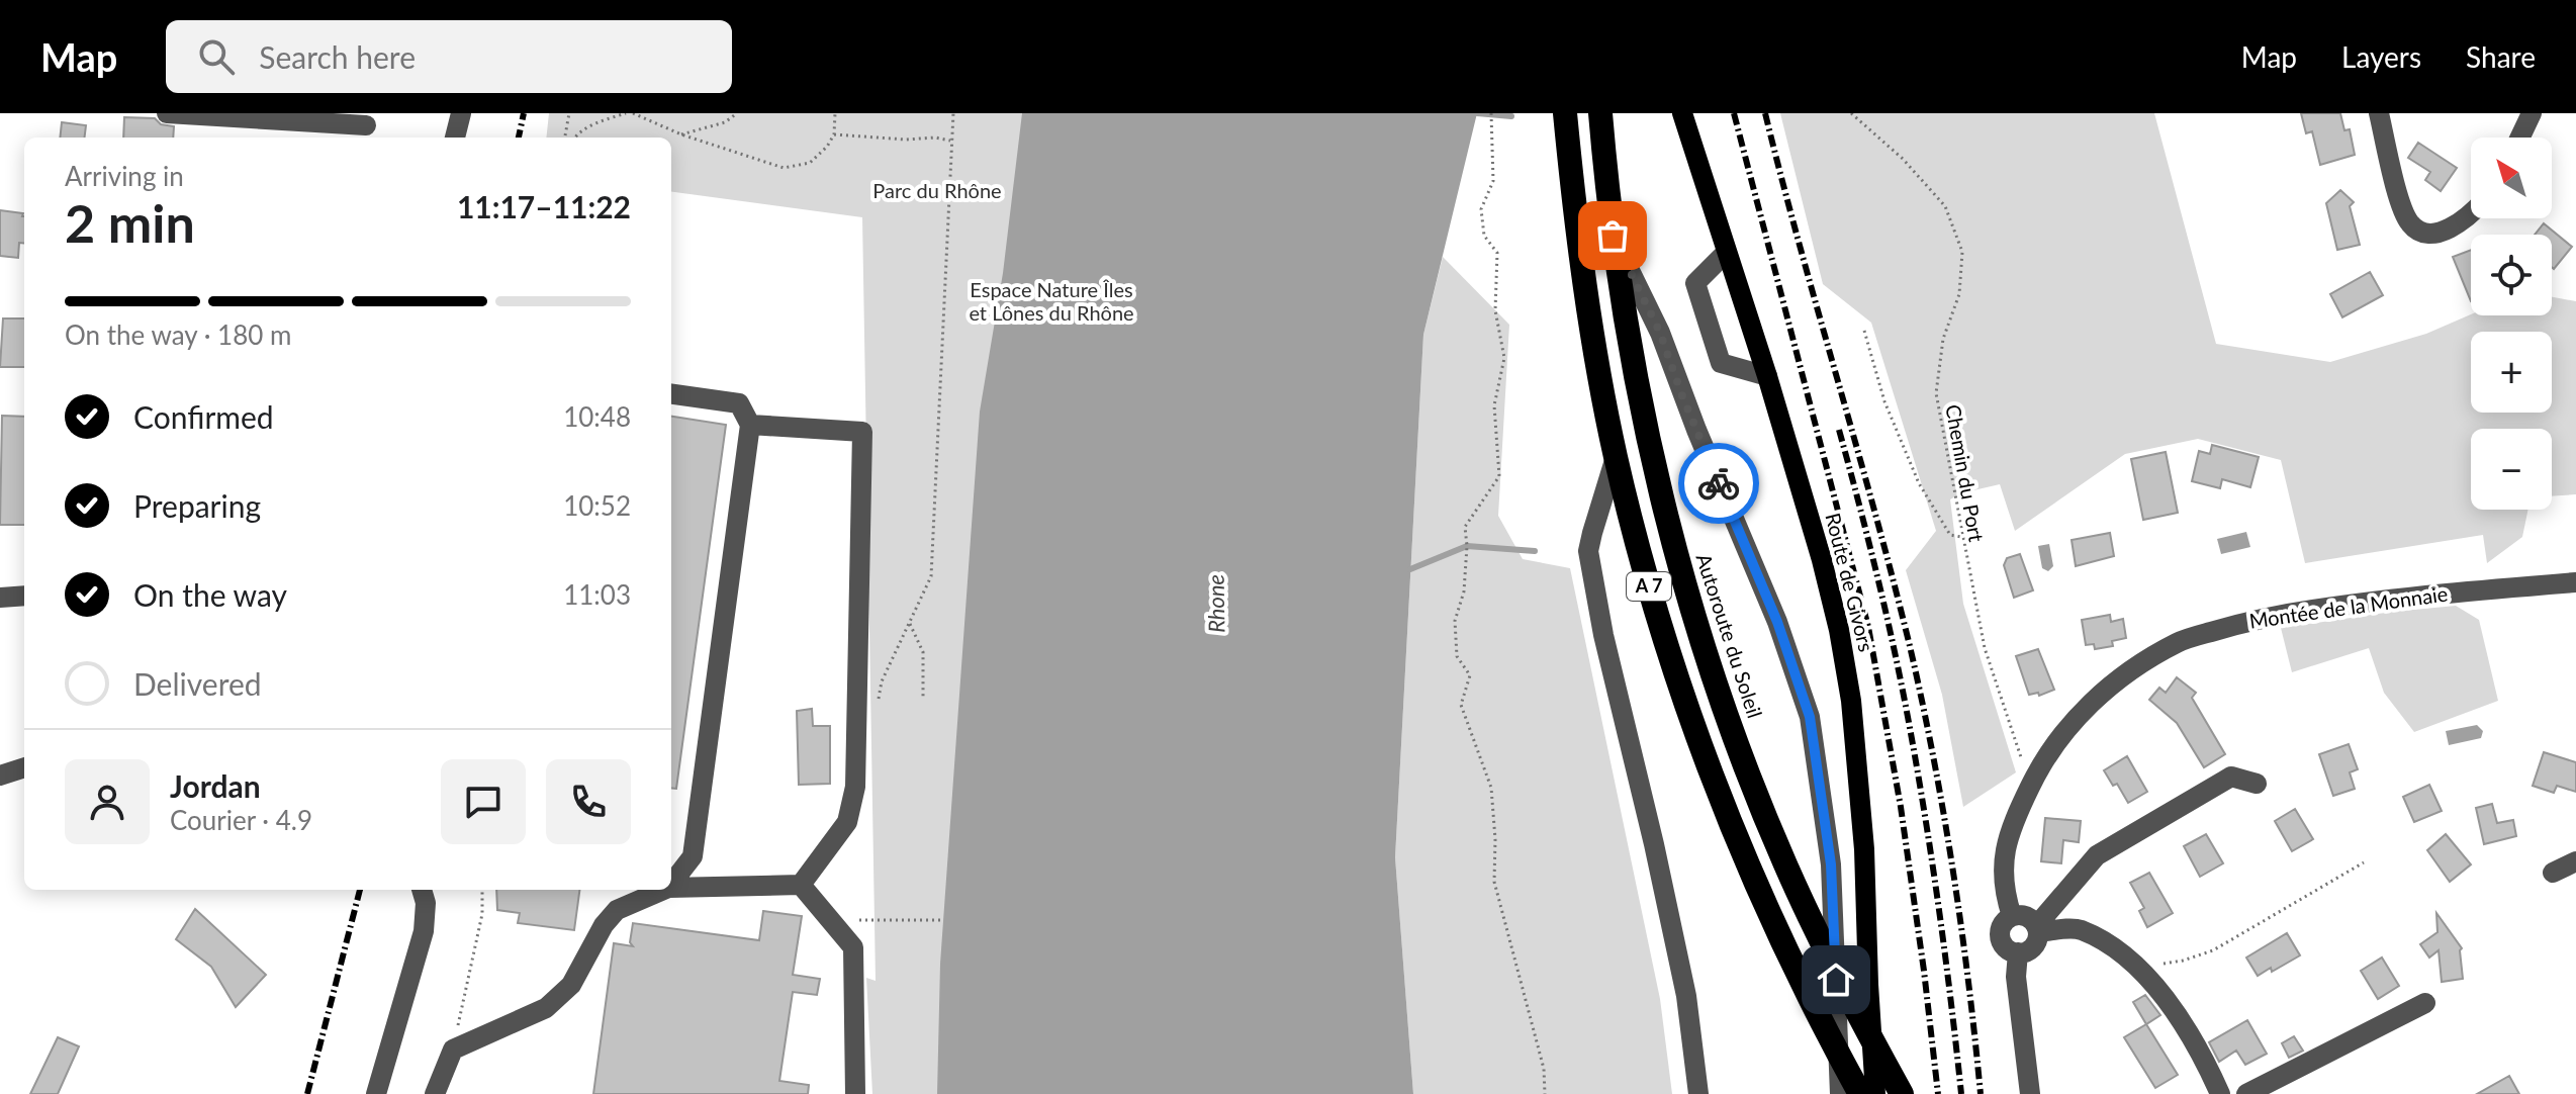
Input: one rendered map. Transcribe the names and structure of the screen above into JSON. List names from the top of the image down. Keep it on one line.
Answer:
{"streets":{"highway":["A 7","Autoroute du Soleil"],"main road":["Route de Givors"],"street":["Montée de la Monnaie"],"path":["Chemin du Port"]},"crossings":[["Chemin du Port","Montée de la Monnaie"],["Route de Givors","A 7"]],"water":["Rhone"],"parks":["Parc du Rhône","Espace Nature Îles et Lônes du Rhône"],"north":"top left","page":{"header":"Map","search":"Search here","nav":["Map","Layers","Share"],"map_buttons":["+","−"],"heading":["2 min","Arriving in","11:17–11:22"],"panel":["Jordan","Courier · 4.9"],"bar":"On the way · 180 m","list":[["Confirmed","10:48"],["Preparing","10:52"],["On the way","11:03"],"Delivered"]}}
